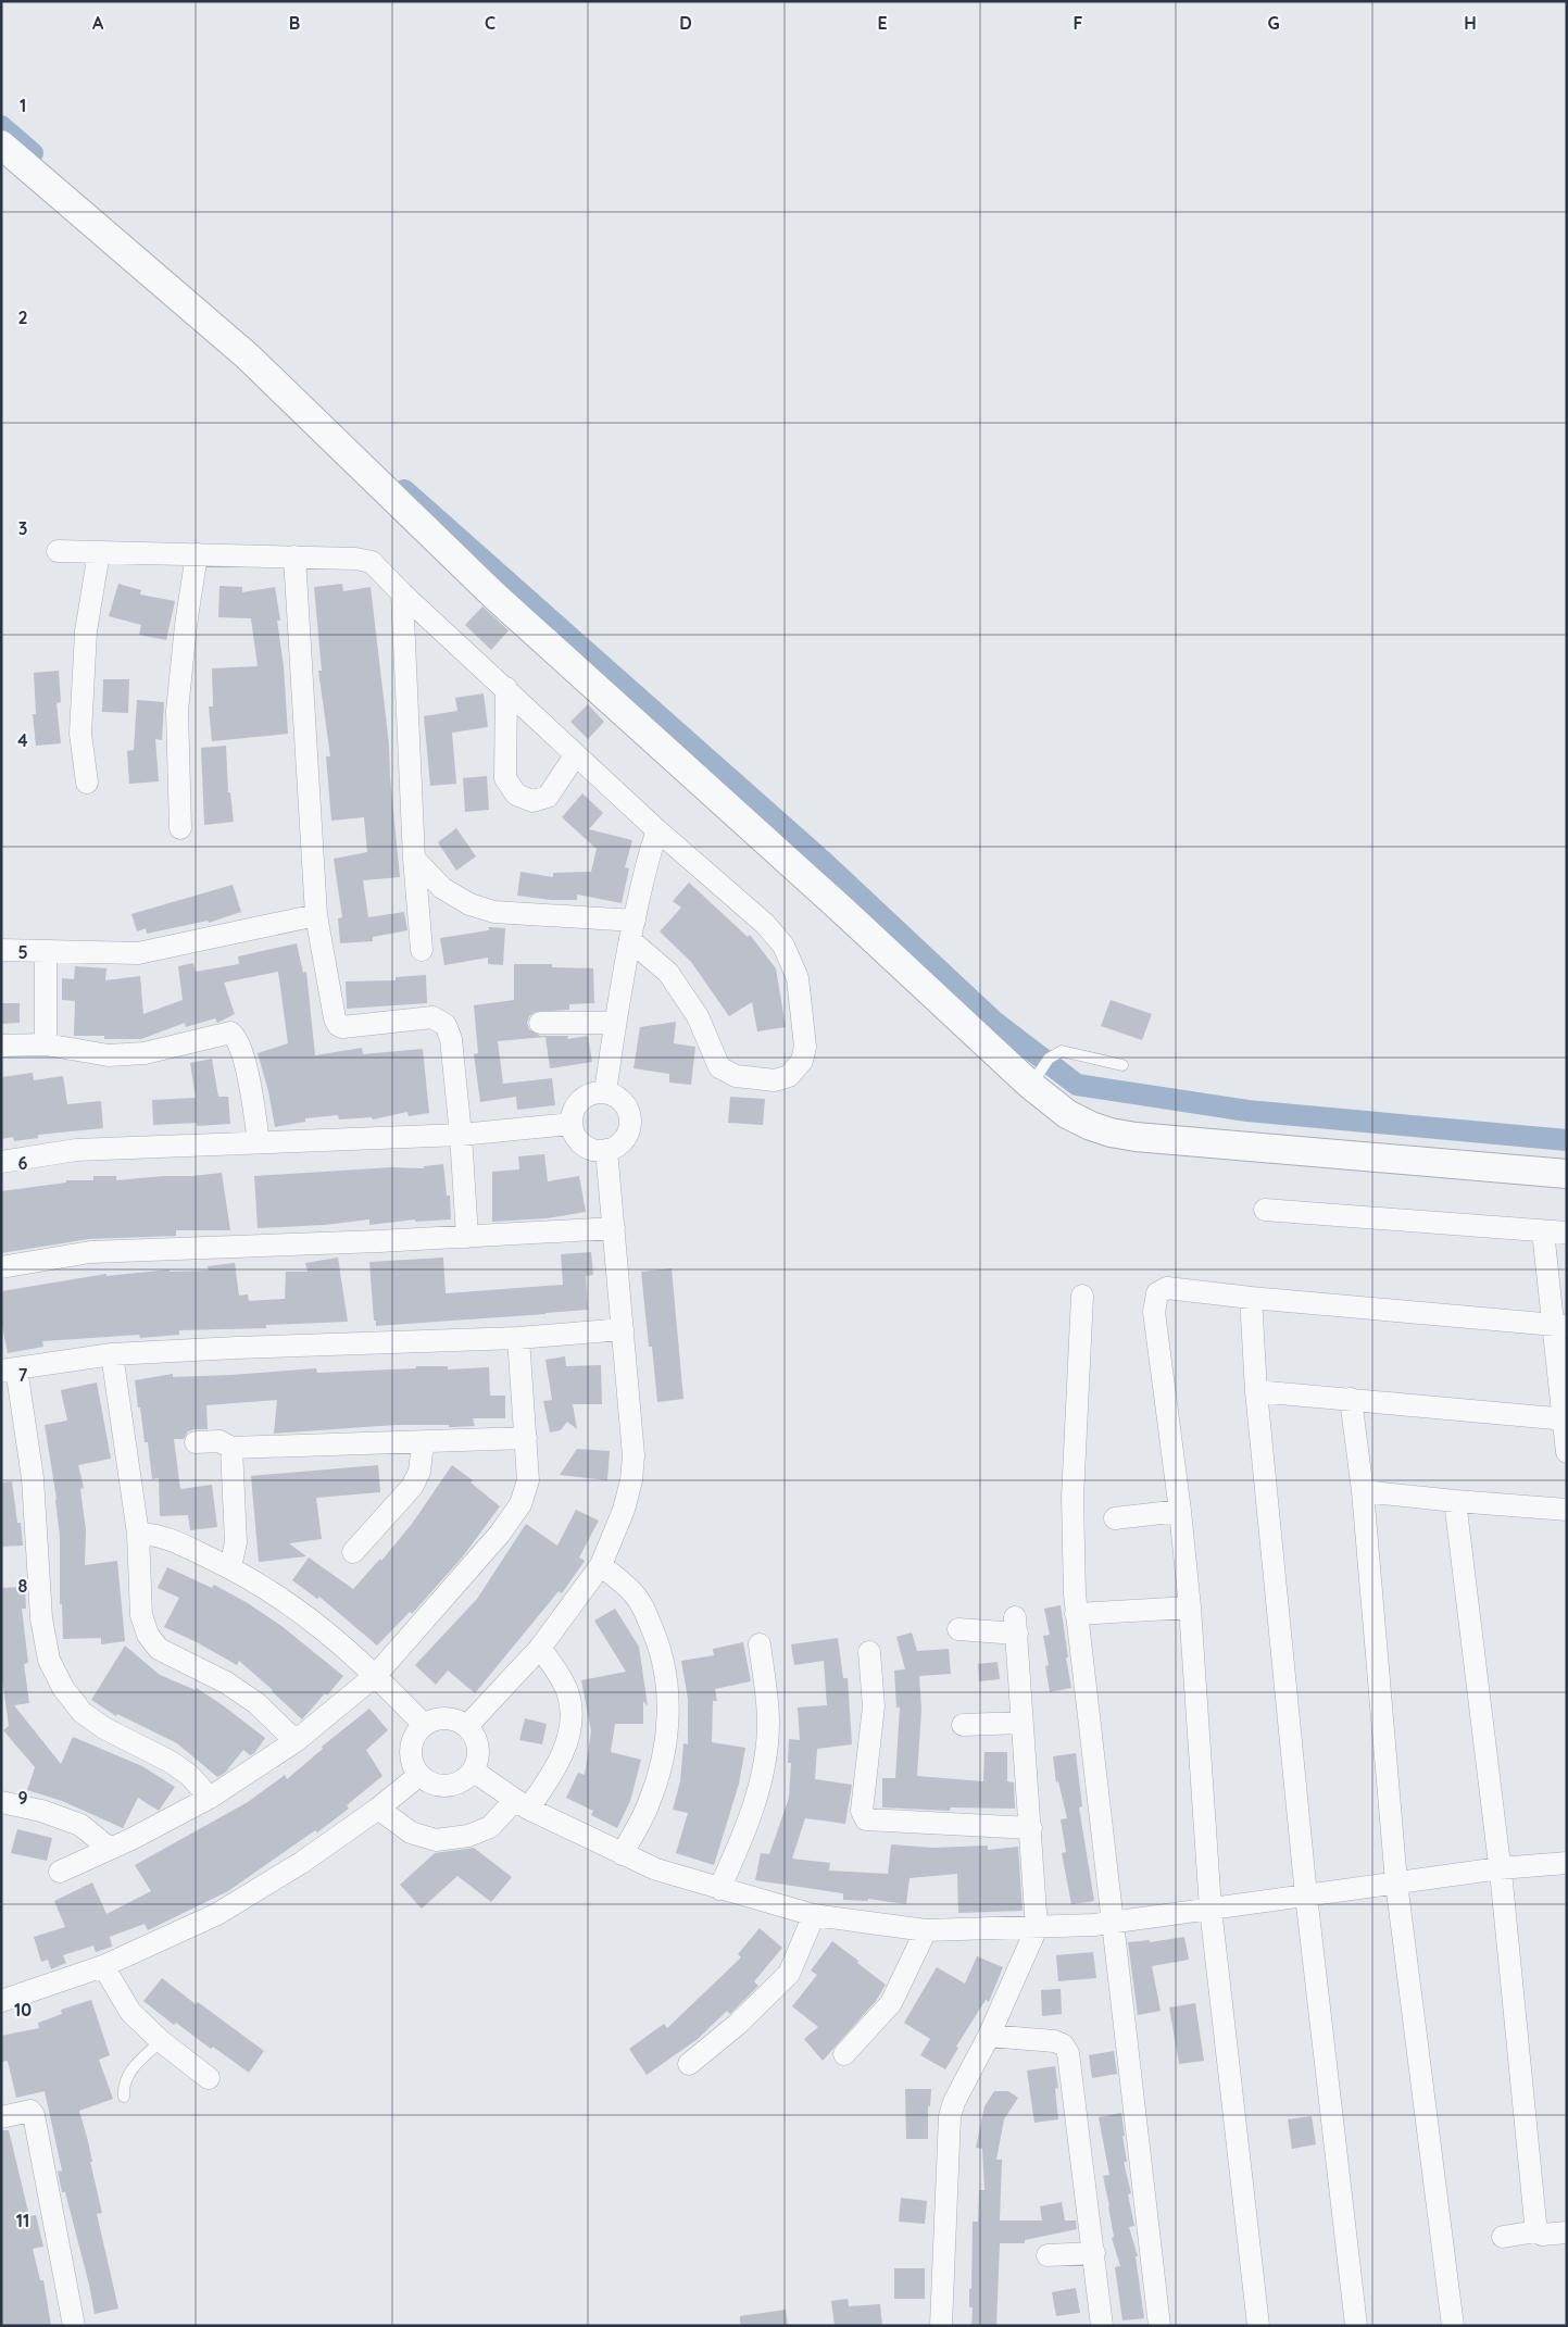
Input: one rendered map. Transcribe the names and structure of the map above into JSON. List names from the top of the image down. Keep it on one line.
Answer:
{"grid":{"columns":["A","B","C","D","E","F","G","H"],"rows":["1","2","3","4","5","6","7","8","9","10","11"]}}
